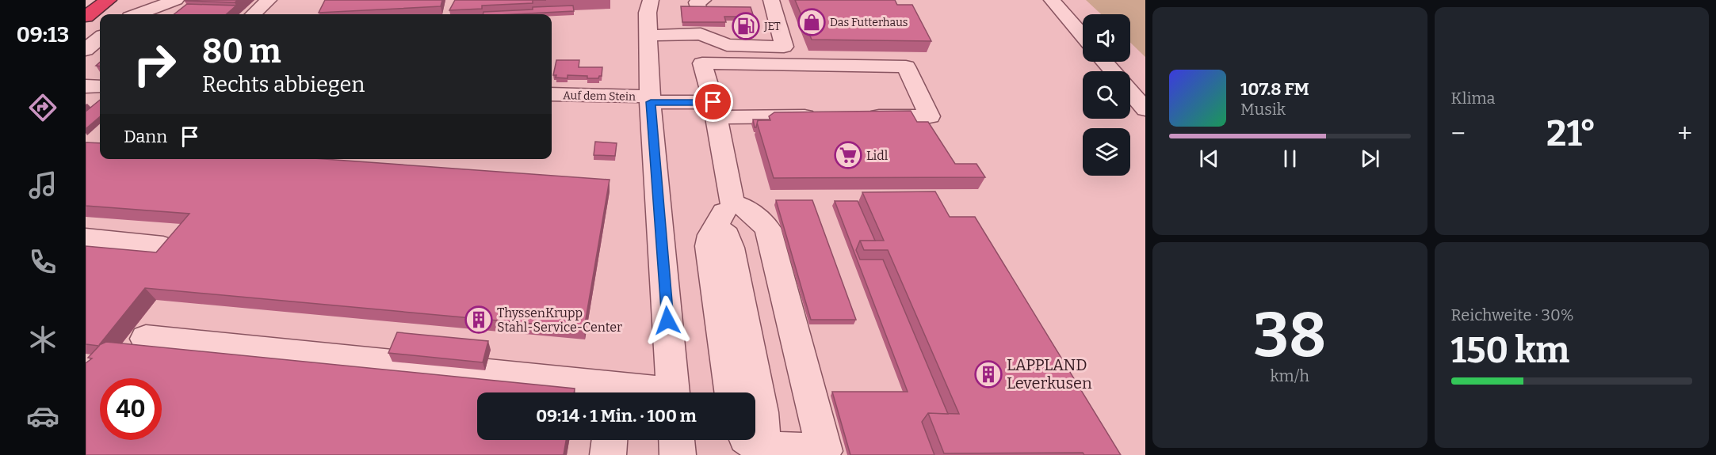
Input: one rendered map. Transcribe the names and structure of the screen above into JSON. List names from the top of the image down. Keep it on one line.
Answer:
{"streets":{"street":["Auf dem Stein"]},"places":{"shop":["Das Futterhaus"],"fuel station":["JET"],"supermarket":["Lidl"],"building":["ThyssenKrupp Stahl-Service-Center","LAPPLAND Leverkusen"]},"page":{"tabs":"09:13","tile":["Klima",["38","km/h"],["Reichweite · 30%","150 km"]],"turn":["80 m","Rechts abbiegen"],"song":["107.8 FM","Musik"],"then":"Dann","heat":["−","21°","+"],"limit":"40","trip":"09:14 · 1 Min. · 100 m"}}
